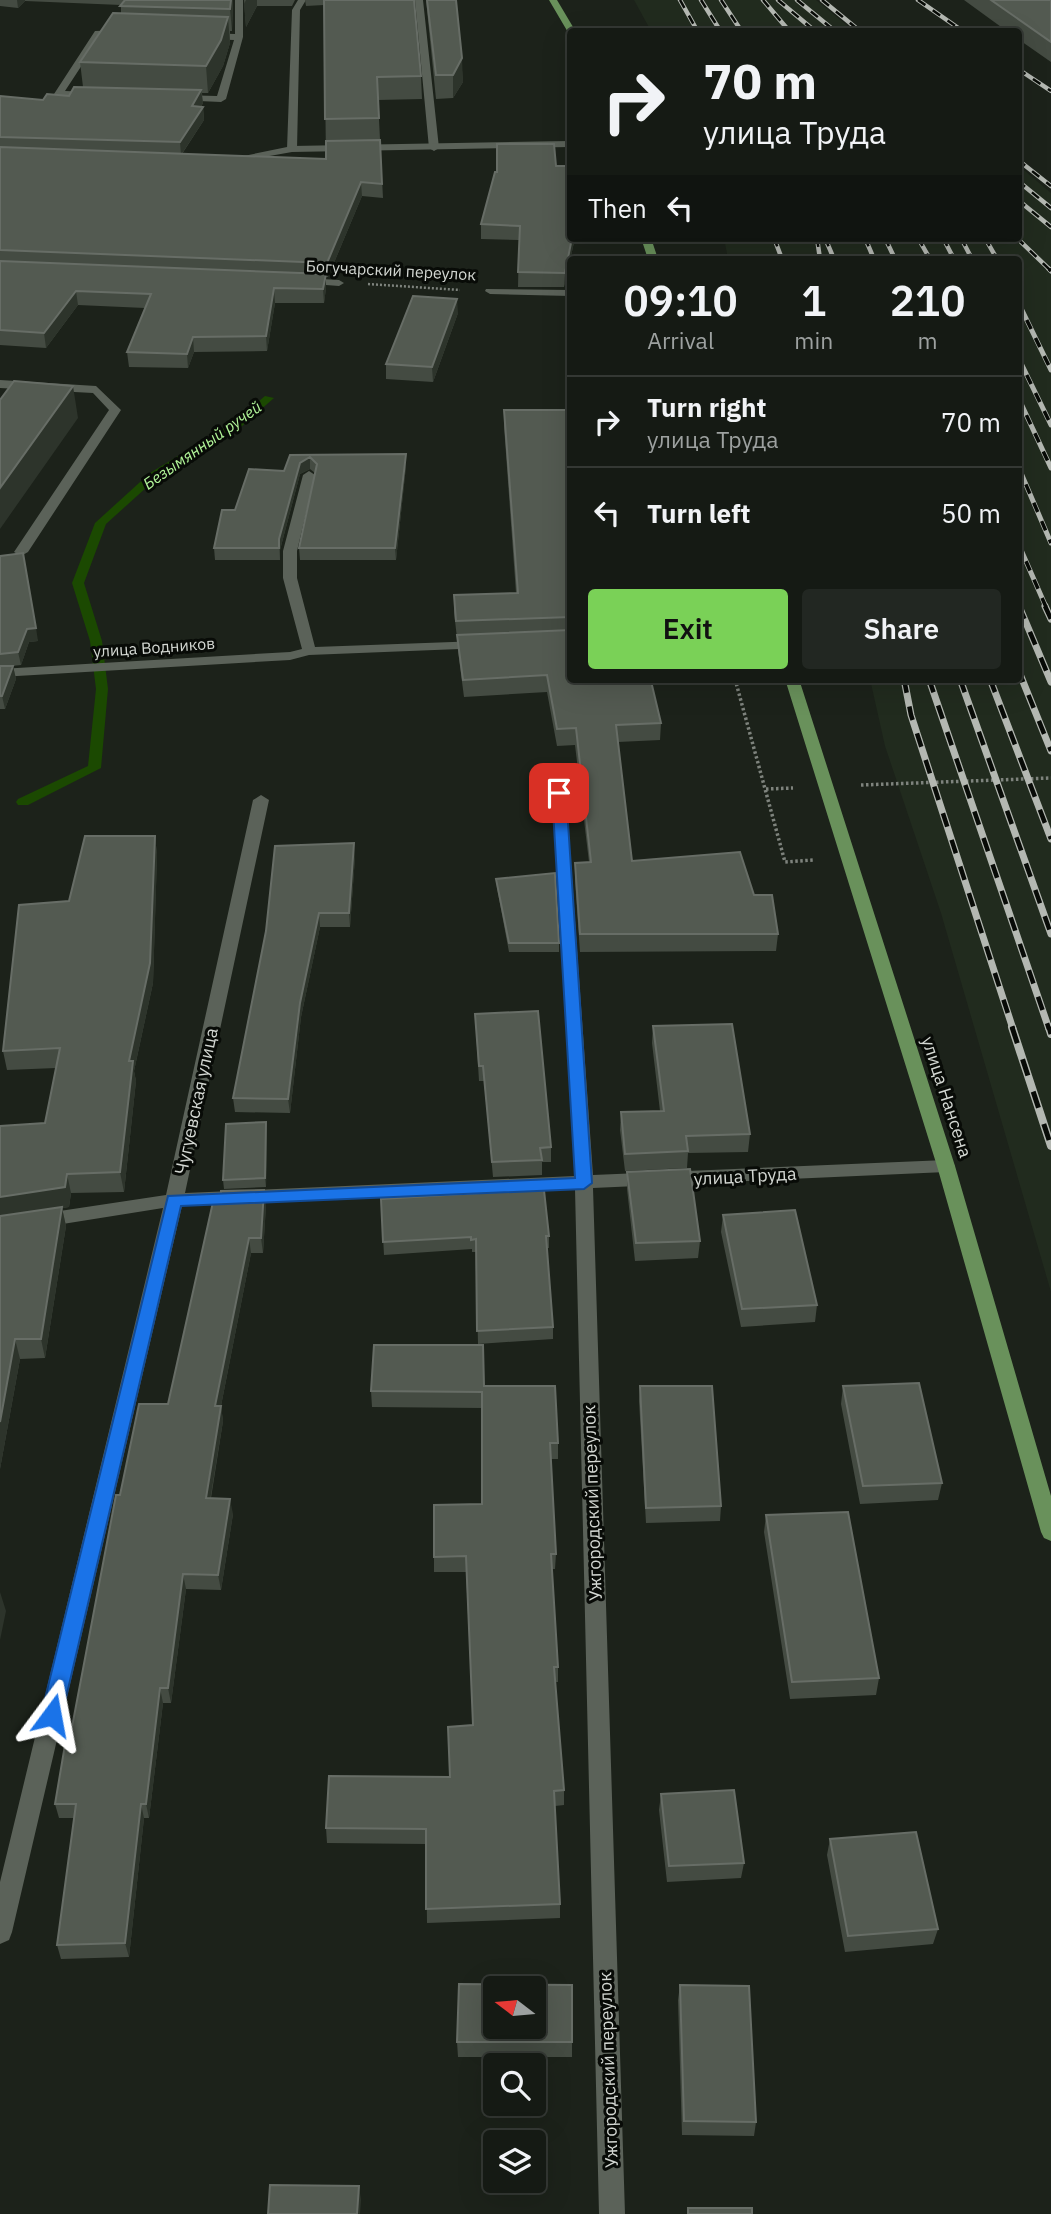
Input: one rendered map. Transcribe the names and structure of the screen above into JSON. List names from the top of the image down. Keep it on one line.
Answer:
{"streets":{"main road":["улица Нансена"],"street":["Богучарский переулок","улица Водников","Чугуевская улица","улица Труда","Ужгородский переулок"]},"crossings":[["улица Нансена","улица Труда"],["Чугуевская улица","улица Труда"],["улица Труда","Ужгородский переулок"]],"water":["Безымянный ручей"],"north":"left","page":{"turn":["70 m","улица Труда"],"then":"Then","eta":["09:10","Arrival","1","min","210","m"],"list":[{"name":"Turn right","note":"улица Труда","value":"70 m"},{"name":"Turn left","value":"50 m"}],"buttons":["Exit","Share"]}}
